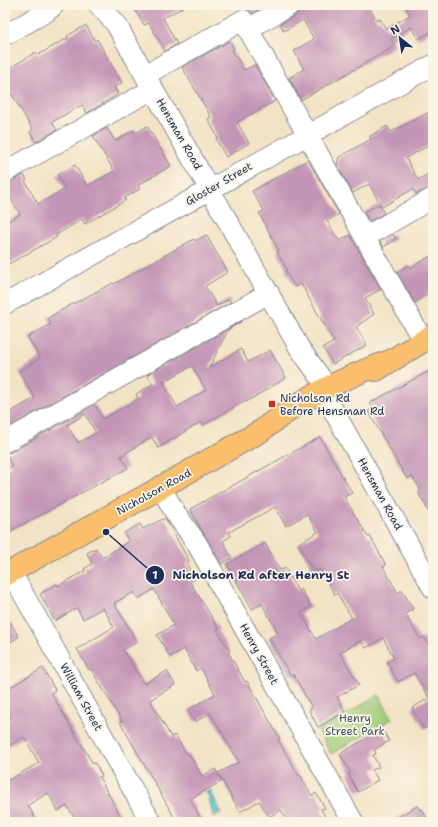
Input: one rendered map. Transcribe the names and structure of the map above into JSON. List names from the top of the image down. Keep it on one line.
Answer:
{"streets":{"main road":["Nicholson Road"],"street":["Hensman Road","Gloster Street","Henry Street","William Street"]},"crossings":[["Hensman Road","Gloster Street"],["Hensman Road","Nicholson Road"],["Nicholson Road","Henry Street"],["Nicholson Road","William Street"]],"parks":["Henry Street Park"],"places":{"transit":["Nicholson Rd Before Hensman Rd"],"other":["Nicholson Rd after Henry St"]},"north":"top left"}
